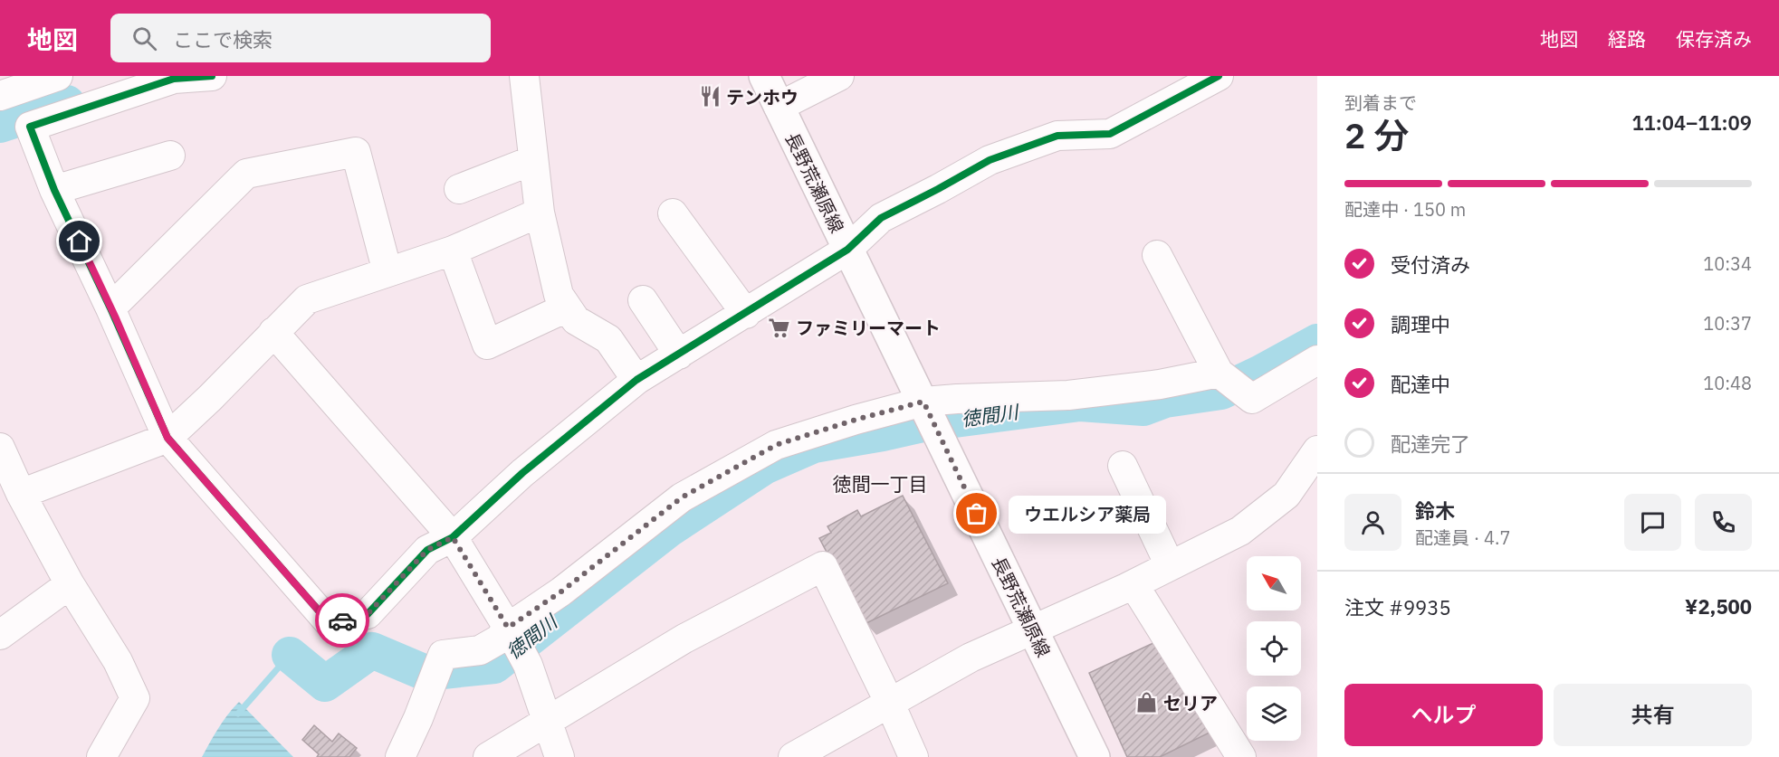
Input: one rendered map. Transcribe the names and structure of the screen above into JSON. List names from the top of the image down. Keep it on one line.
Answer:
{"streets":{"main road":["長野荒瀬原線"]},"districts":["徳間一丁目"],"water":["徳間川"],"places":{"restaurant":["テンホウ"],"supermarket":["ファミリーマート"],"other":["ウエルシア薬局"],"shop":["セリア"]},"north":"top left","page":{"header":"地図","search":"ここで検索","nav":["地図","経路","保存済み"],"heading":["2 分","到着まで","11:04–11:09"],"panel":["鈴木","配達員 · 4.7","注文 #9935","¥2,500"],"bar":"配達中 · 150 m","list":[["受付済み","10:34"],["調理中","10:37"],["配達中","10:48"],"配達完了"],"bubble":"ウエルシア薬局","buttons":["ヘルプ","共有"]}}
